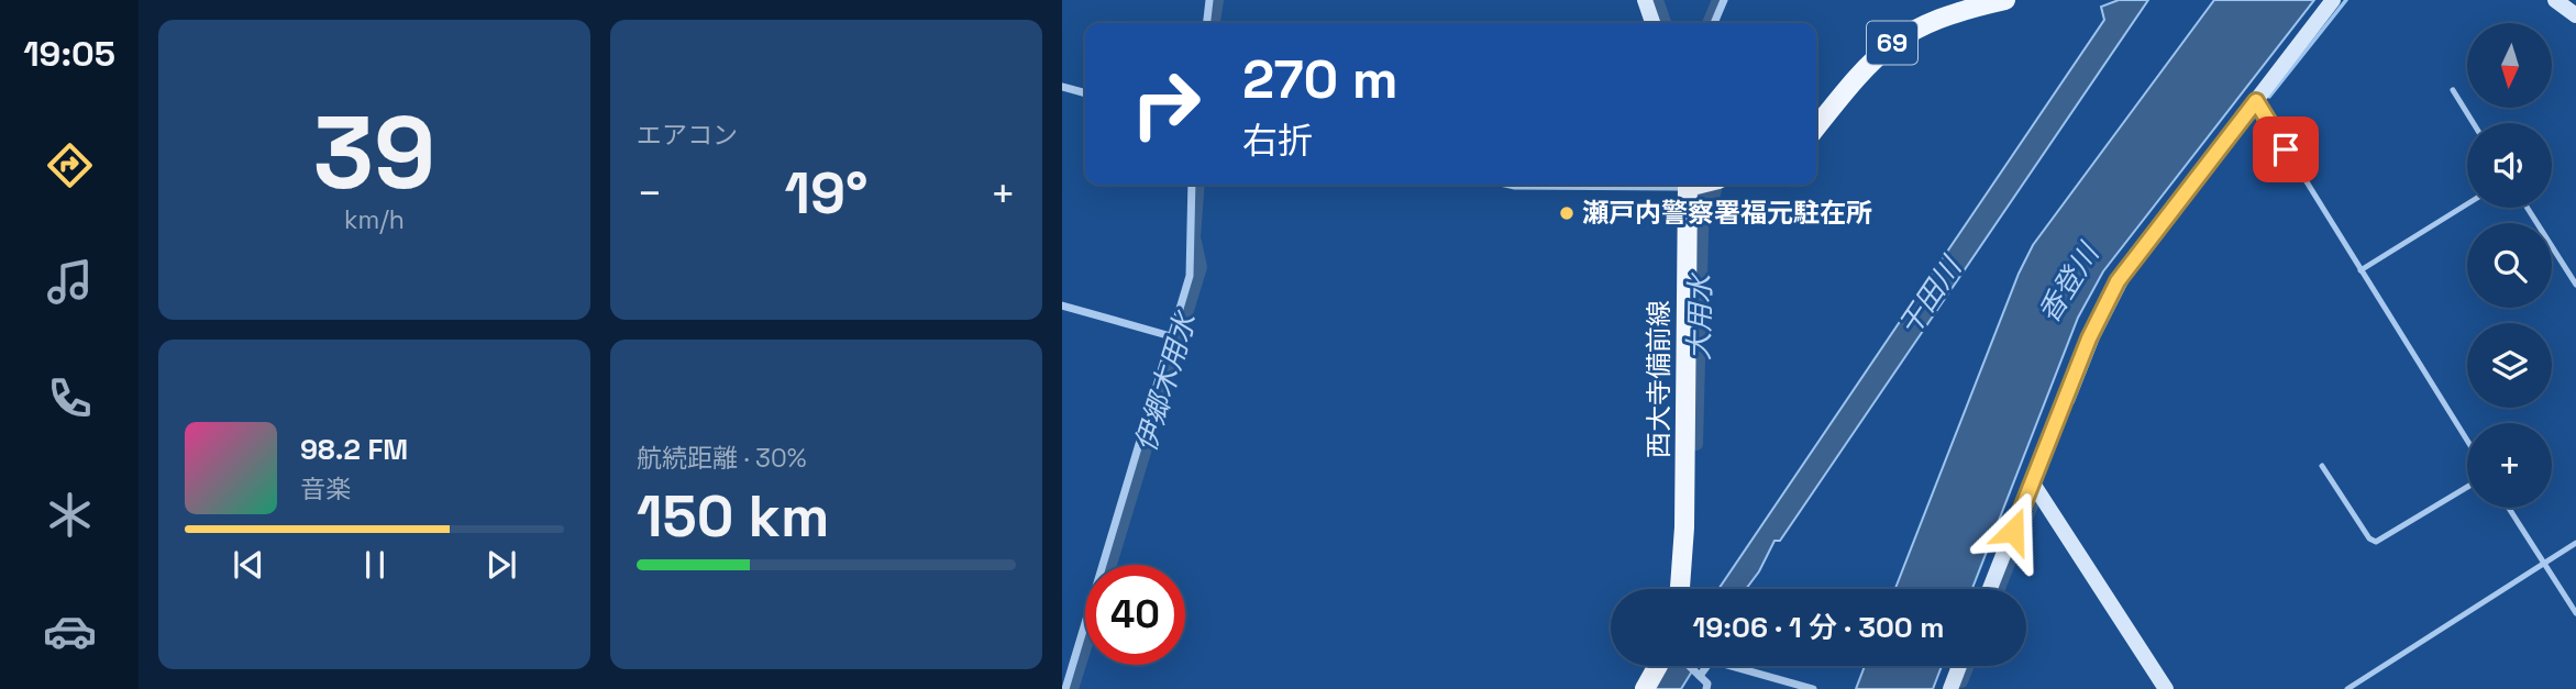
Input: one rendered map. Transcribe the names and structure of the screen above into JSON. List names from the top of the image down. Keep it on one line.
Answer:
{"streets":{"main road":["69","西大寺備前線"]},"water":["香登川","干田川","大用水","伊郷木用水"],"places":["瀬戸内警察署福元駐在所"],"north":"bottom","page":{"tabs":"19:05","tile":[["39","km/h"],"エアコン",["航続距離 · 30%","150 km"]],"map_buttons":"+","turn":["270 m","右折"],"heat":["−","19°","+"],"song":["98.2 FM","音楽"],"limit":"40","trip":"19:06 · 1 分 · 300 m"}}
